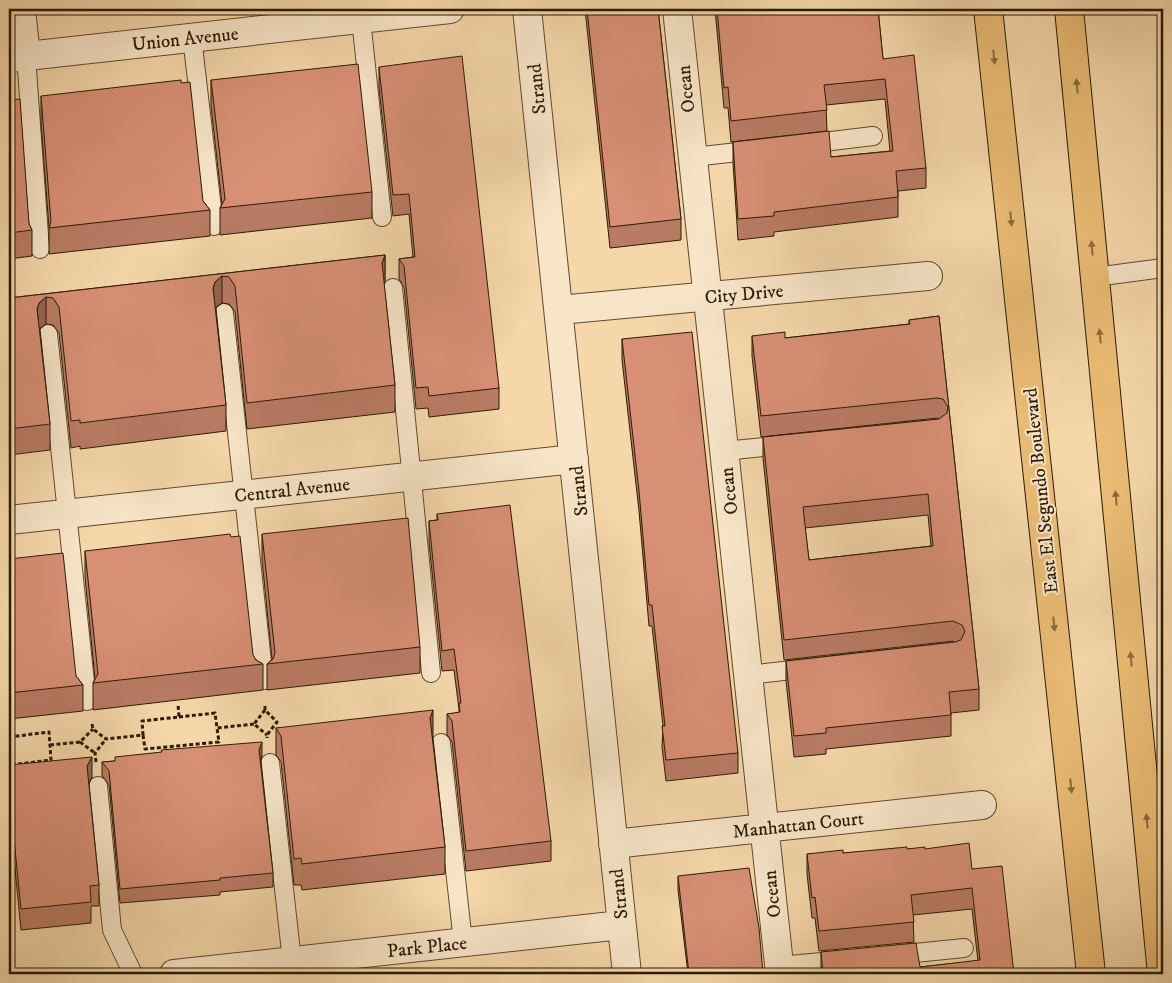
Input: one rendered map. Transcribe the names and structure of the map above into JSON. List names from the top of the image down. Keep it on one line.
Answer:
{"streets":{"main road":["East El Segundo Boulevard"],"street":["Union Avenue","Strand","Ocean","City Drive","Central Avenue","Manhattan Court","Park Place"]},"crossings":[["Strand","City Drive"],["Strand","Central Avenue"],["Strand","Manhattan Court"],["Strand","Park Place"],["Ocean","City Drive"],["Ocean","Manhattan Court"]]}
